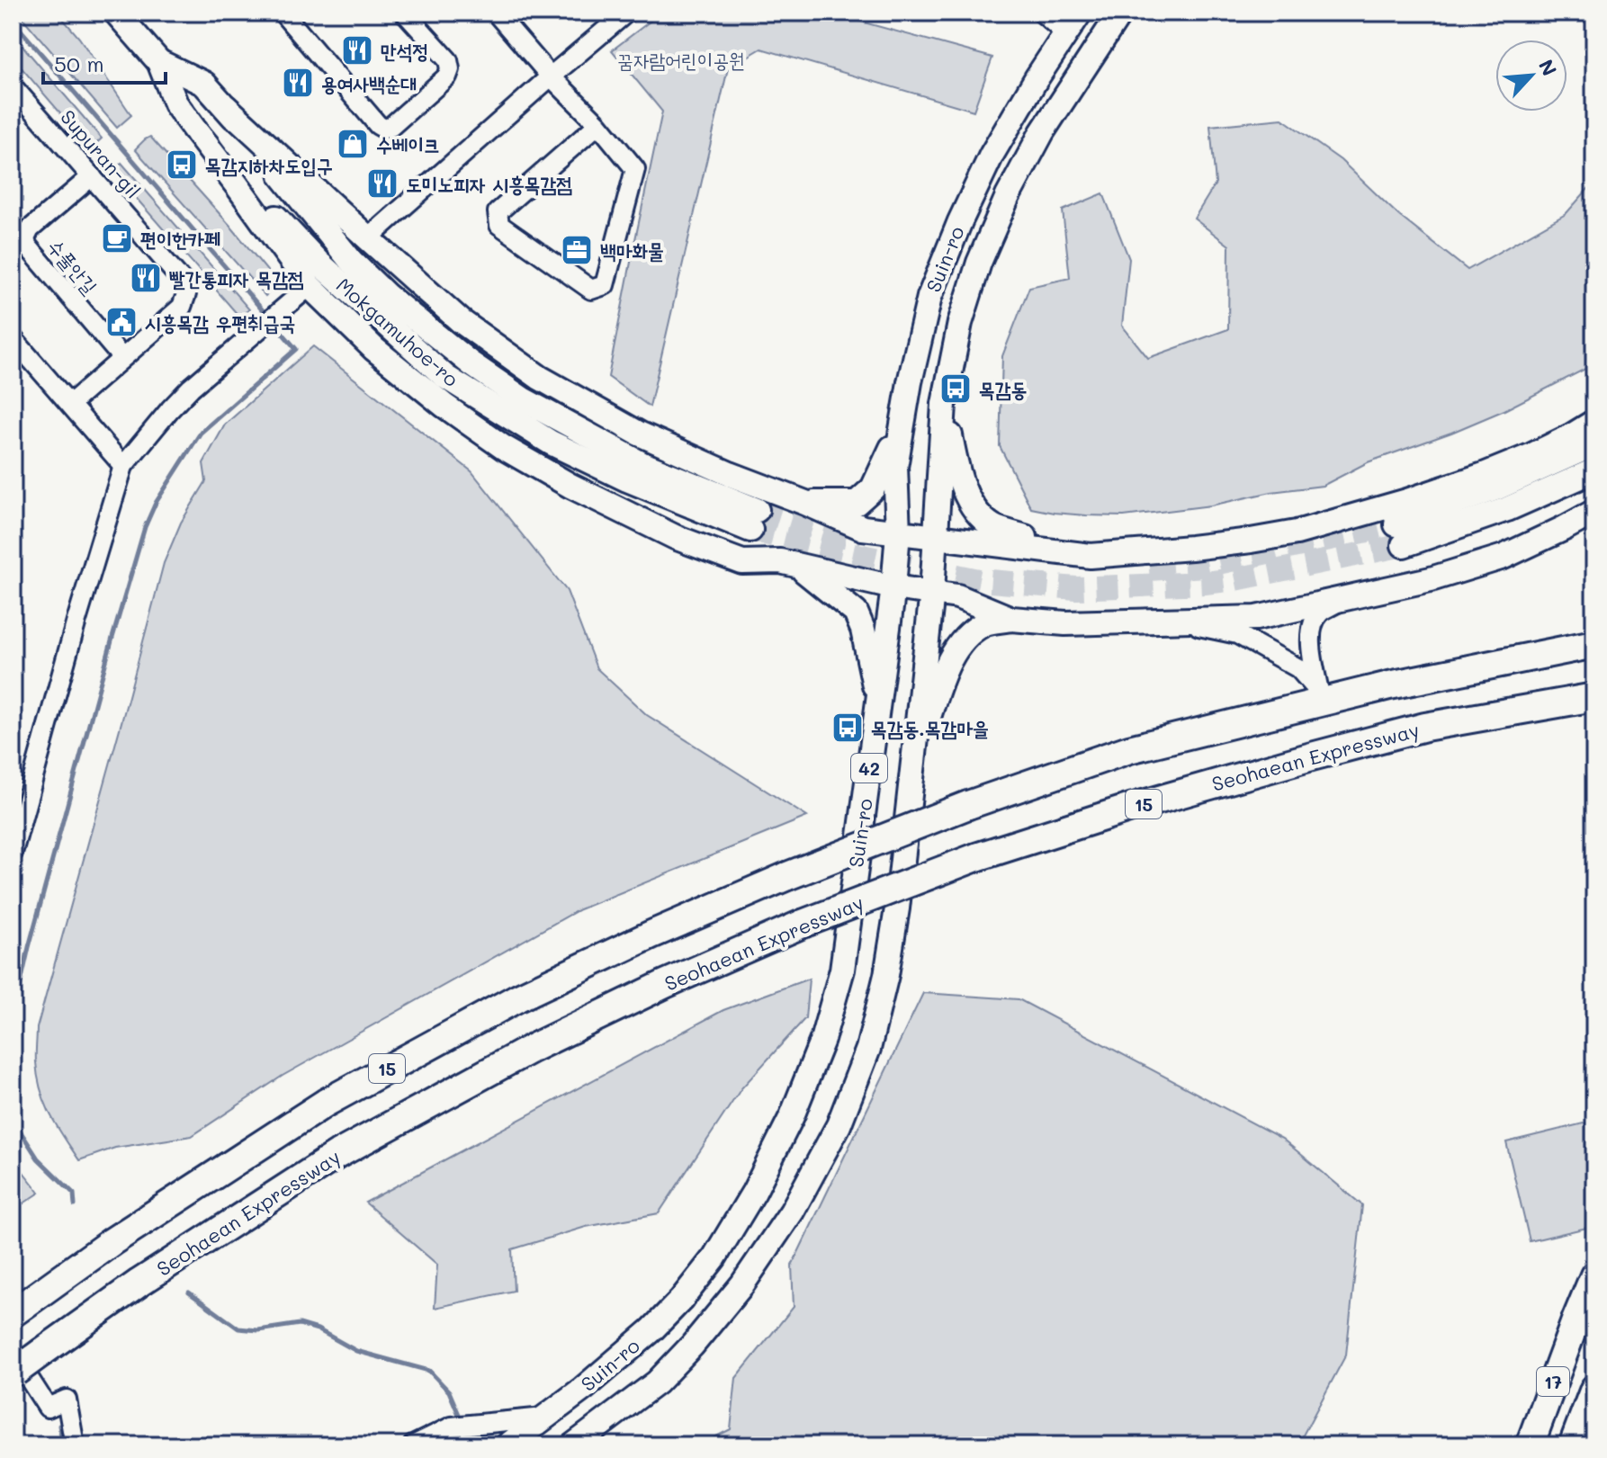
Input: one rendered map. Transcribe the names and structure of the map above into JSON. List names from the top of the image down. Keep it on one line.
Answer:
{"streets":{"highway":["Seohaean Expressway","15","17"],"main road":["Suin-ro","Mokgamuhoe-ro","42"],"street":["Supuran-gil","수풀안길"]},"crossings":[["Supuran-gil","수풀안길"]],"parks":["꿈자람어린이공원"],"places":{"restaurant":["만석정","용여사백순대","도미노피자 시흥목감점","빨간통피자 목감점"],"shop":["수베이크"],"bus stop":["목감지하차도입구","목감동","목감동.목감마을"],"cafe":["편이한카페"],"office":["백마화물"],"public building":["시흥목감 우편취급국"]},"scale_bar":"50 m","north":"top right"}
